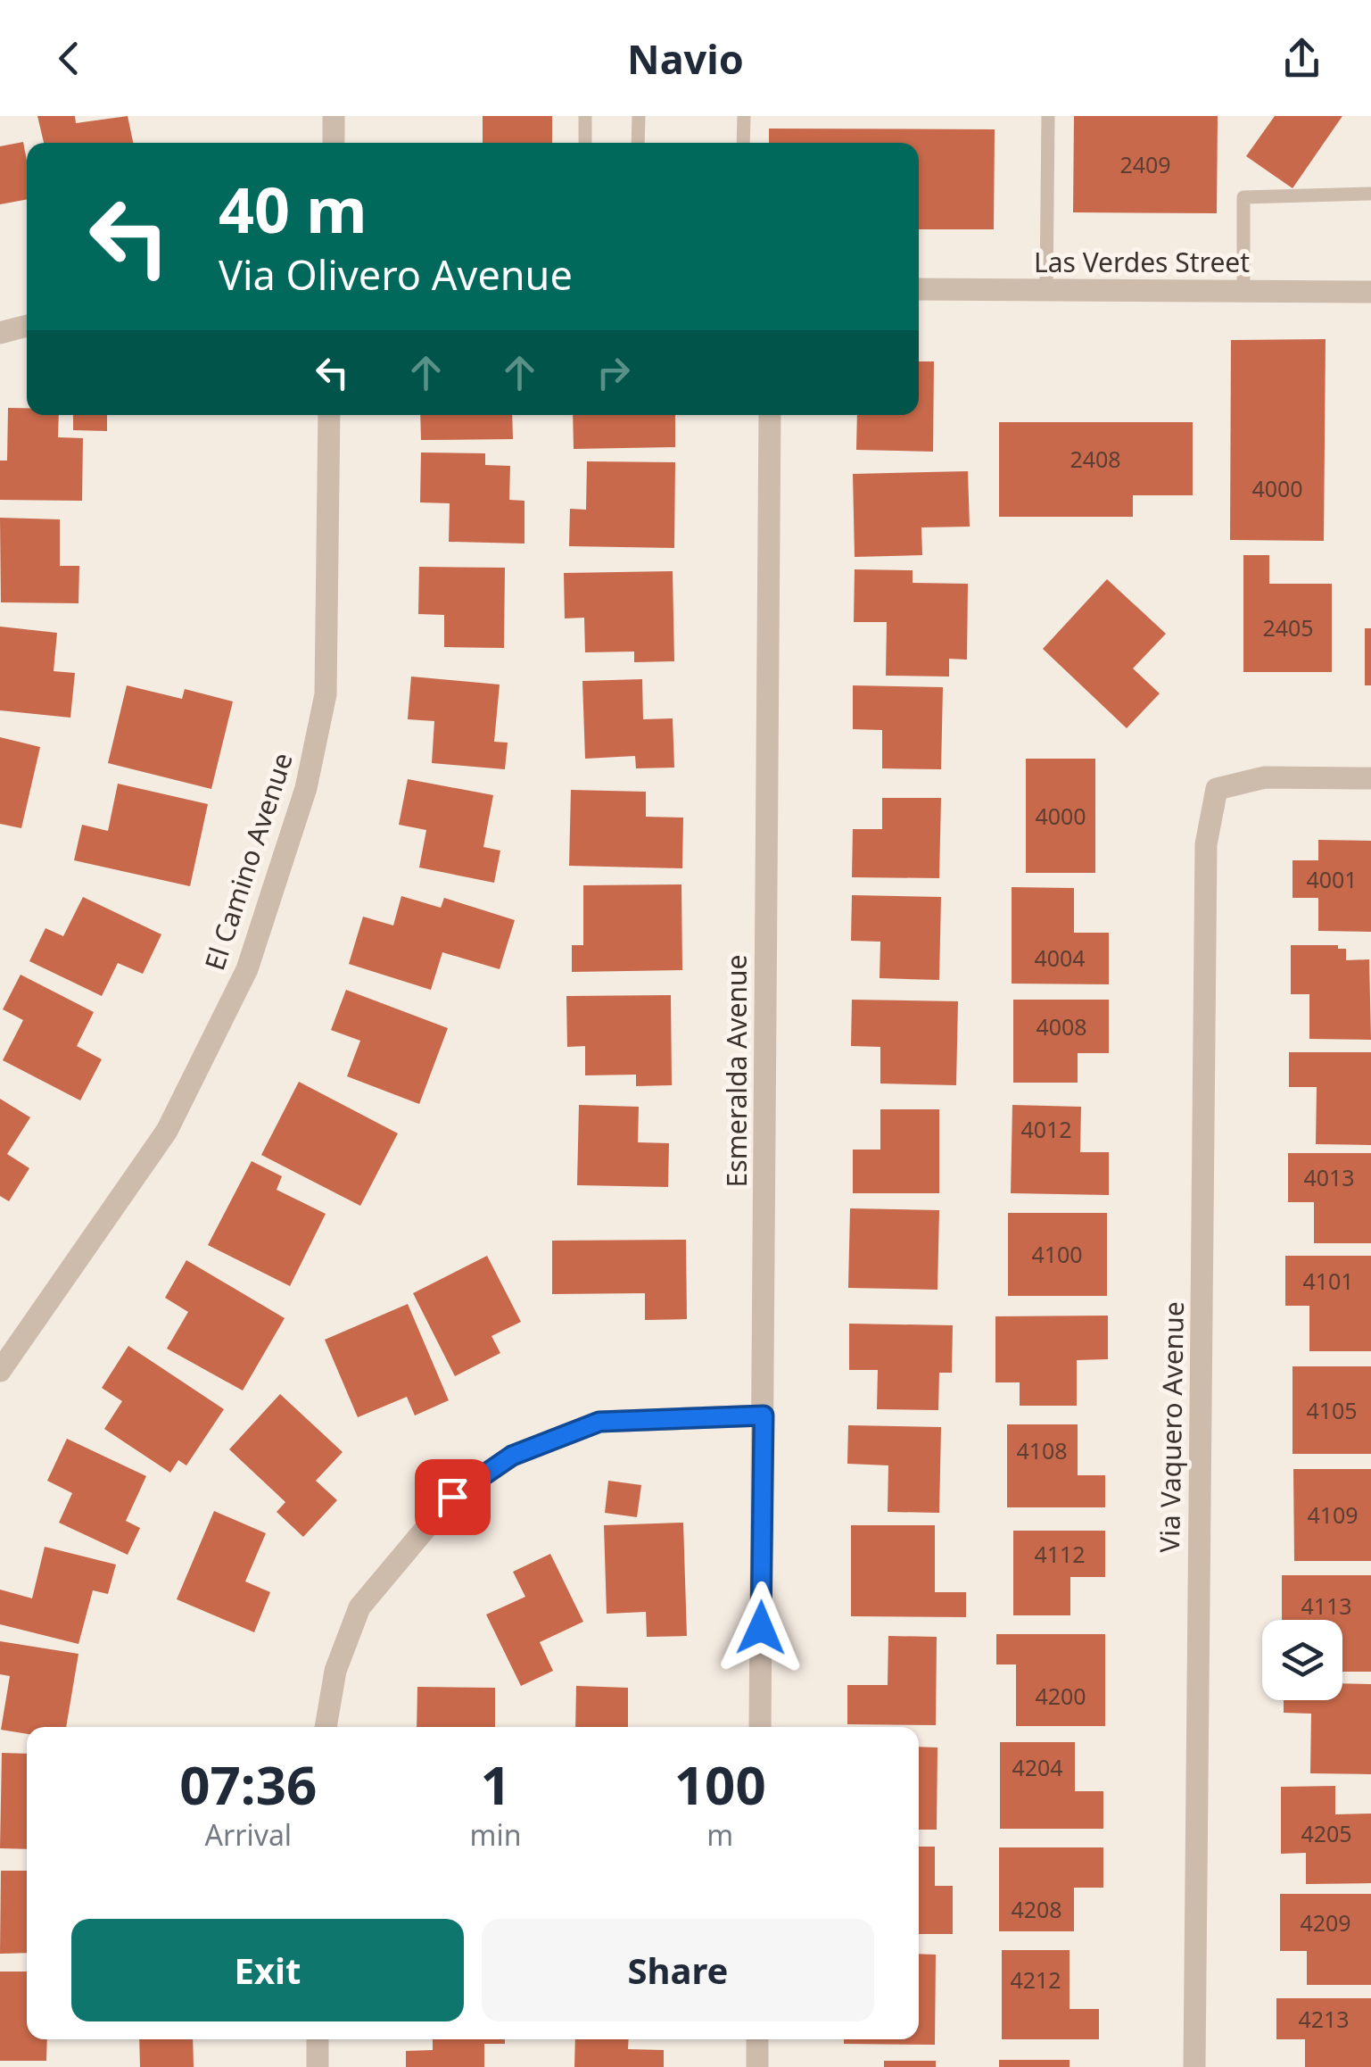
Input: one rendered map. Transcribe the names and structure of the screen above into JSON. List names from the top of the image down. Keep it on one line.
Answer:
{"streets":{"street":["Las Verdes Street","El Camino Avenue","Esmeralda Avenue","Via Vaquero Avenue"]},"house_numbers":["2409","2408","4000","2405","4000","4001","4004","4008","4012","4013","4100","4101","4105","4108","4109","4112","4113","4200","4204","4205","4208","4209","4212","4213"],"page":{"header":"Navio","turn":["40 m","Via Olivero Avenue"],"eta":["07:36","Arrival","1","min","100","m"],"buttons":["Exit","Share"]}}
